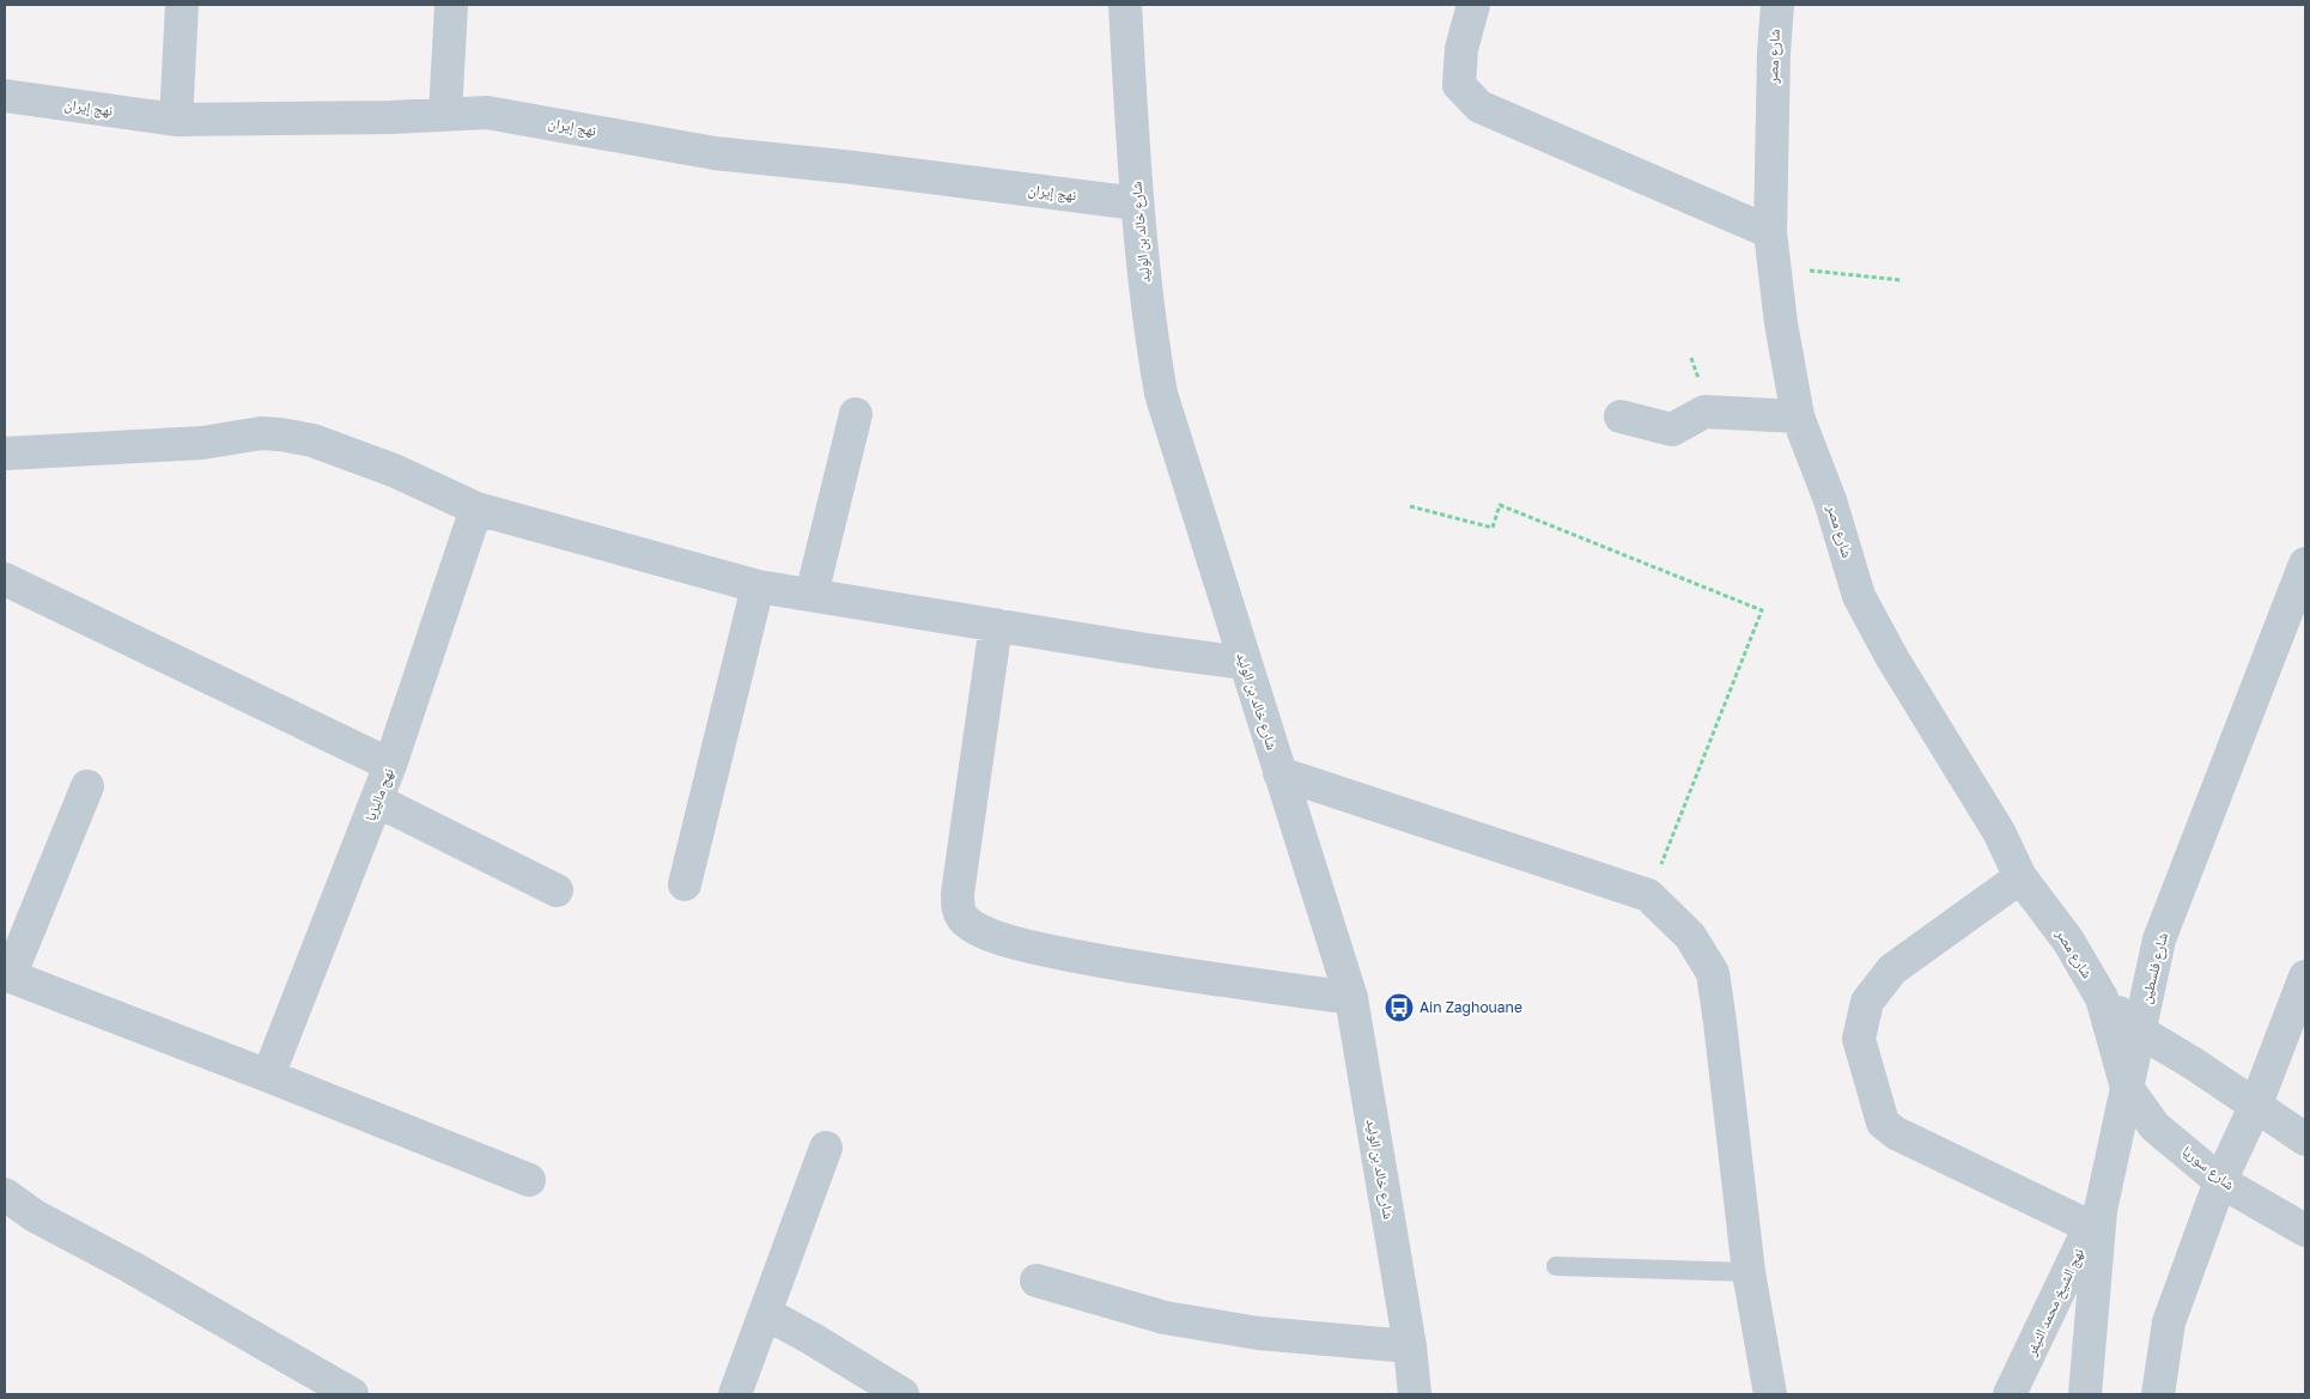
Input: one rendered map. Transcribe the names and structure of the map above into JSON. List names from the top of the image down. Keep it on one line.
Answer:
{"streets":{"street":["شارع مصر","نهج إيران","شارع خالد بن الوليد","نهج ماليزيا","شارع فلسطين","شارع سوريا","نهج الشيخ محمد النيفر"]},"crossings":[["شارع مصر","شارع فلسطين"],["شارع مصر","شارع سوريا"],["نهج إيران","شارع خالد بن الوليد"],["شارع فلسطين","شارع سوريا"],["شارع فلسطين","نهج الشيخ محمد النيفر"]],"places":{"bus stop":["Ain Zaghouane"]}}
